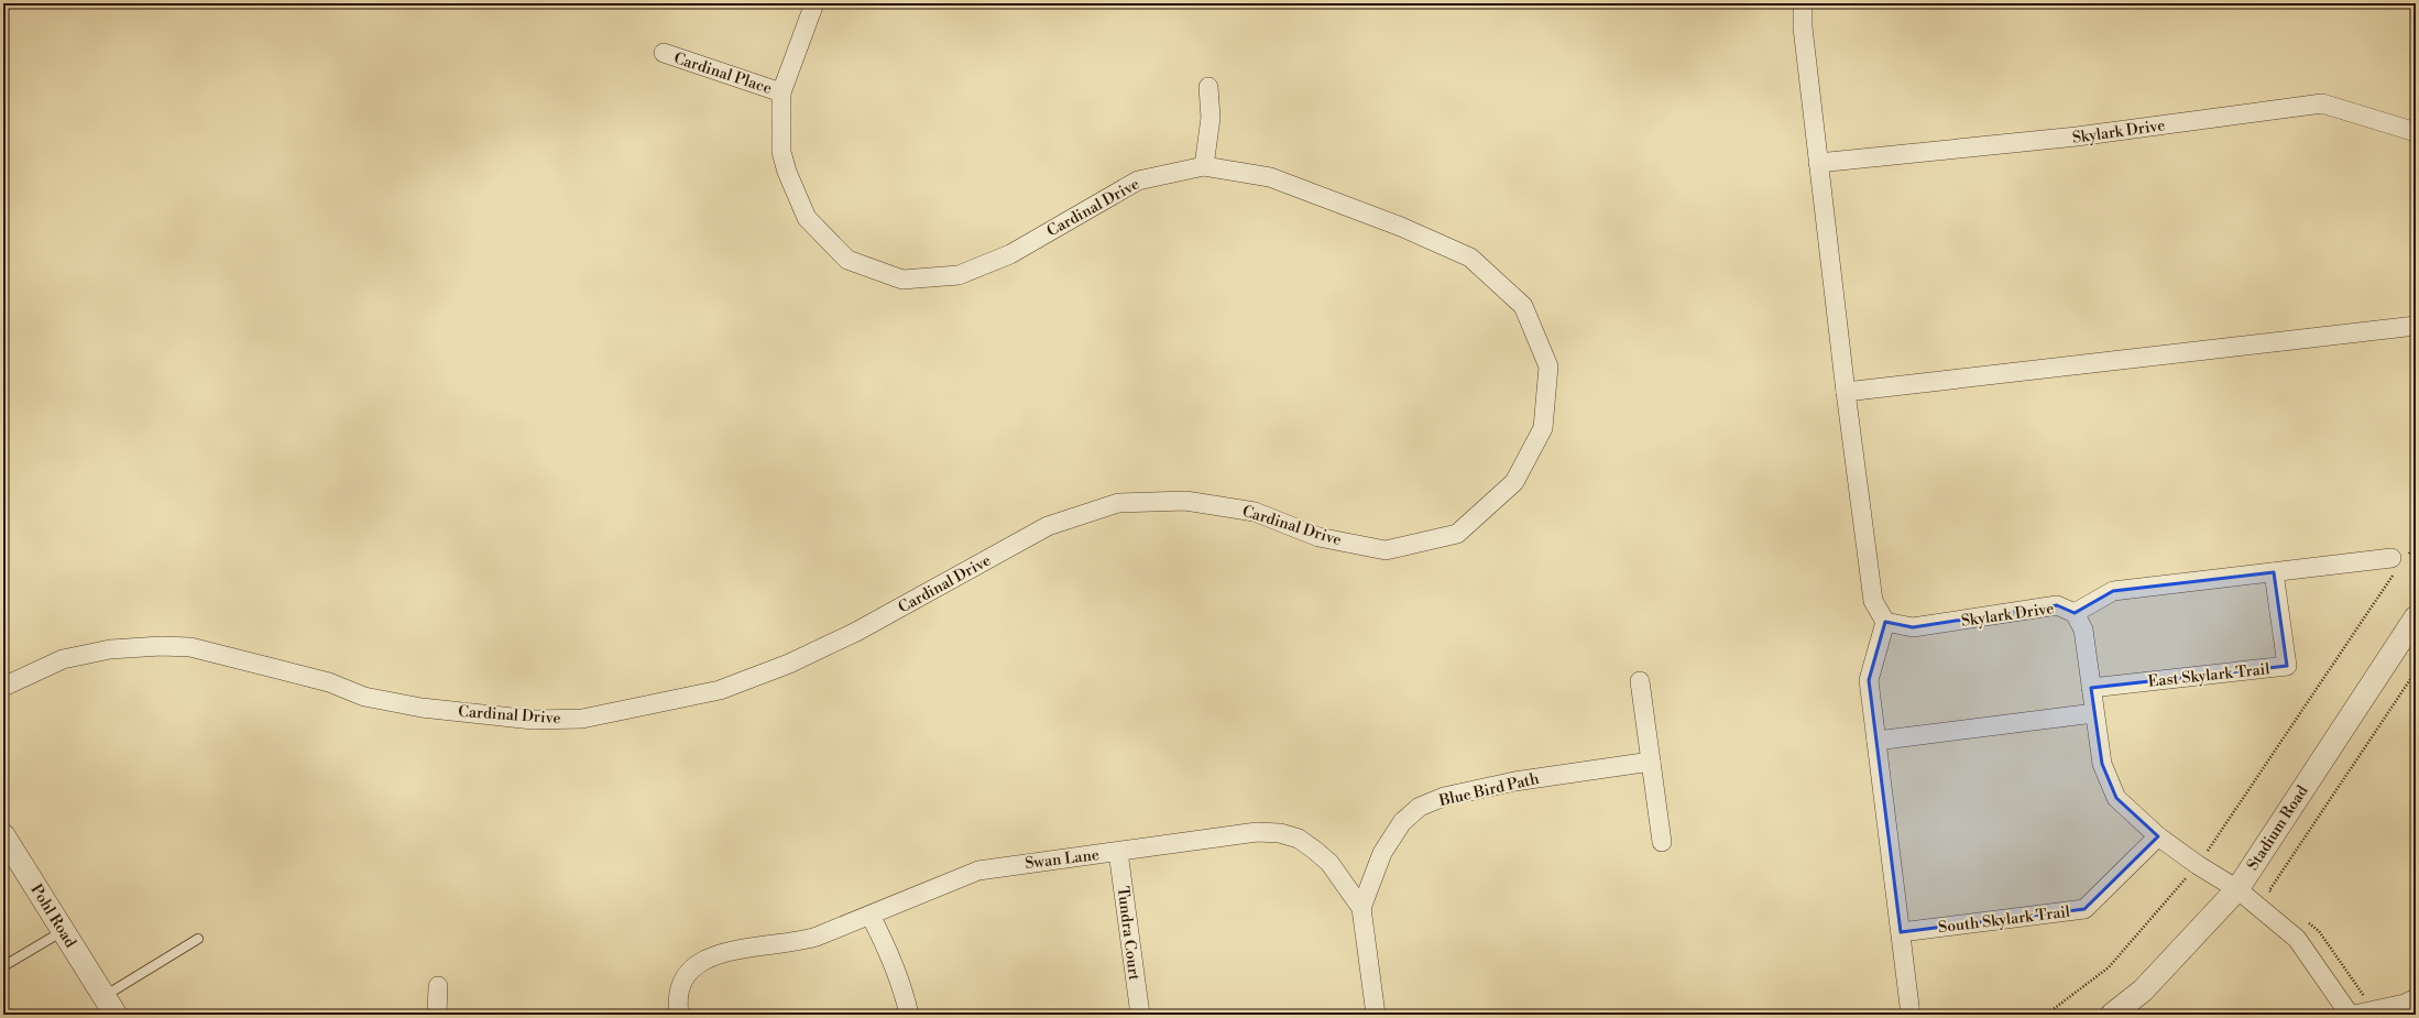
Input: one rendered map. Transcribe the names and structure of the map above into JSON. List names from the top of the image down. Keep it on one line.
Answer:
{"streets":{"street":["Cardinal Place","Skylark Drive","Cardinal Drive","East Skylark Trail","Blue Bird Path","Stadium Road","Swan Lane","Pohl Road","South Skylark Trail","Tundra Court"]},"crossings":[["Cardinal Place","Cardinal Drive"],["Skylark Drive","East Skylark Trail"],["Skylark Drive","Stadium Road"],["Skylark Drive","South Skylark Trail"],["Blue Bird Path","Swan Lane"],["Swan Lane","Tundra Court"]]}
